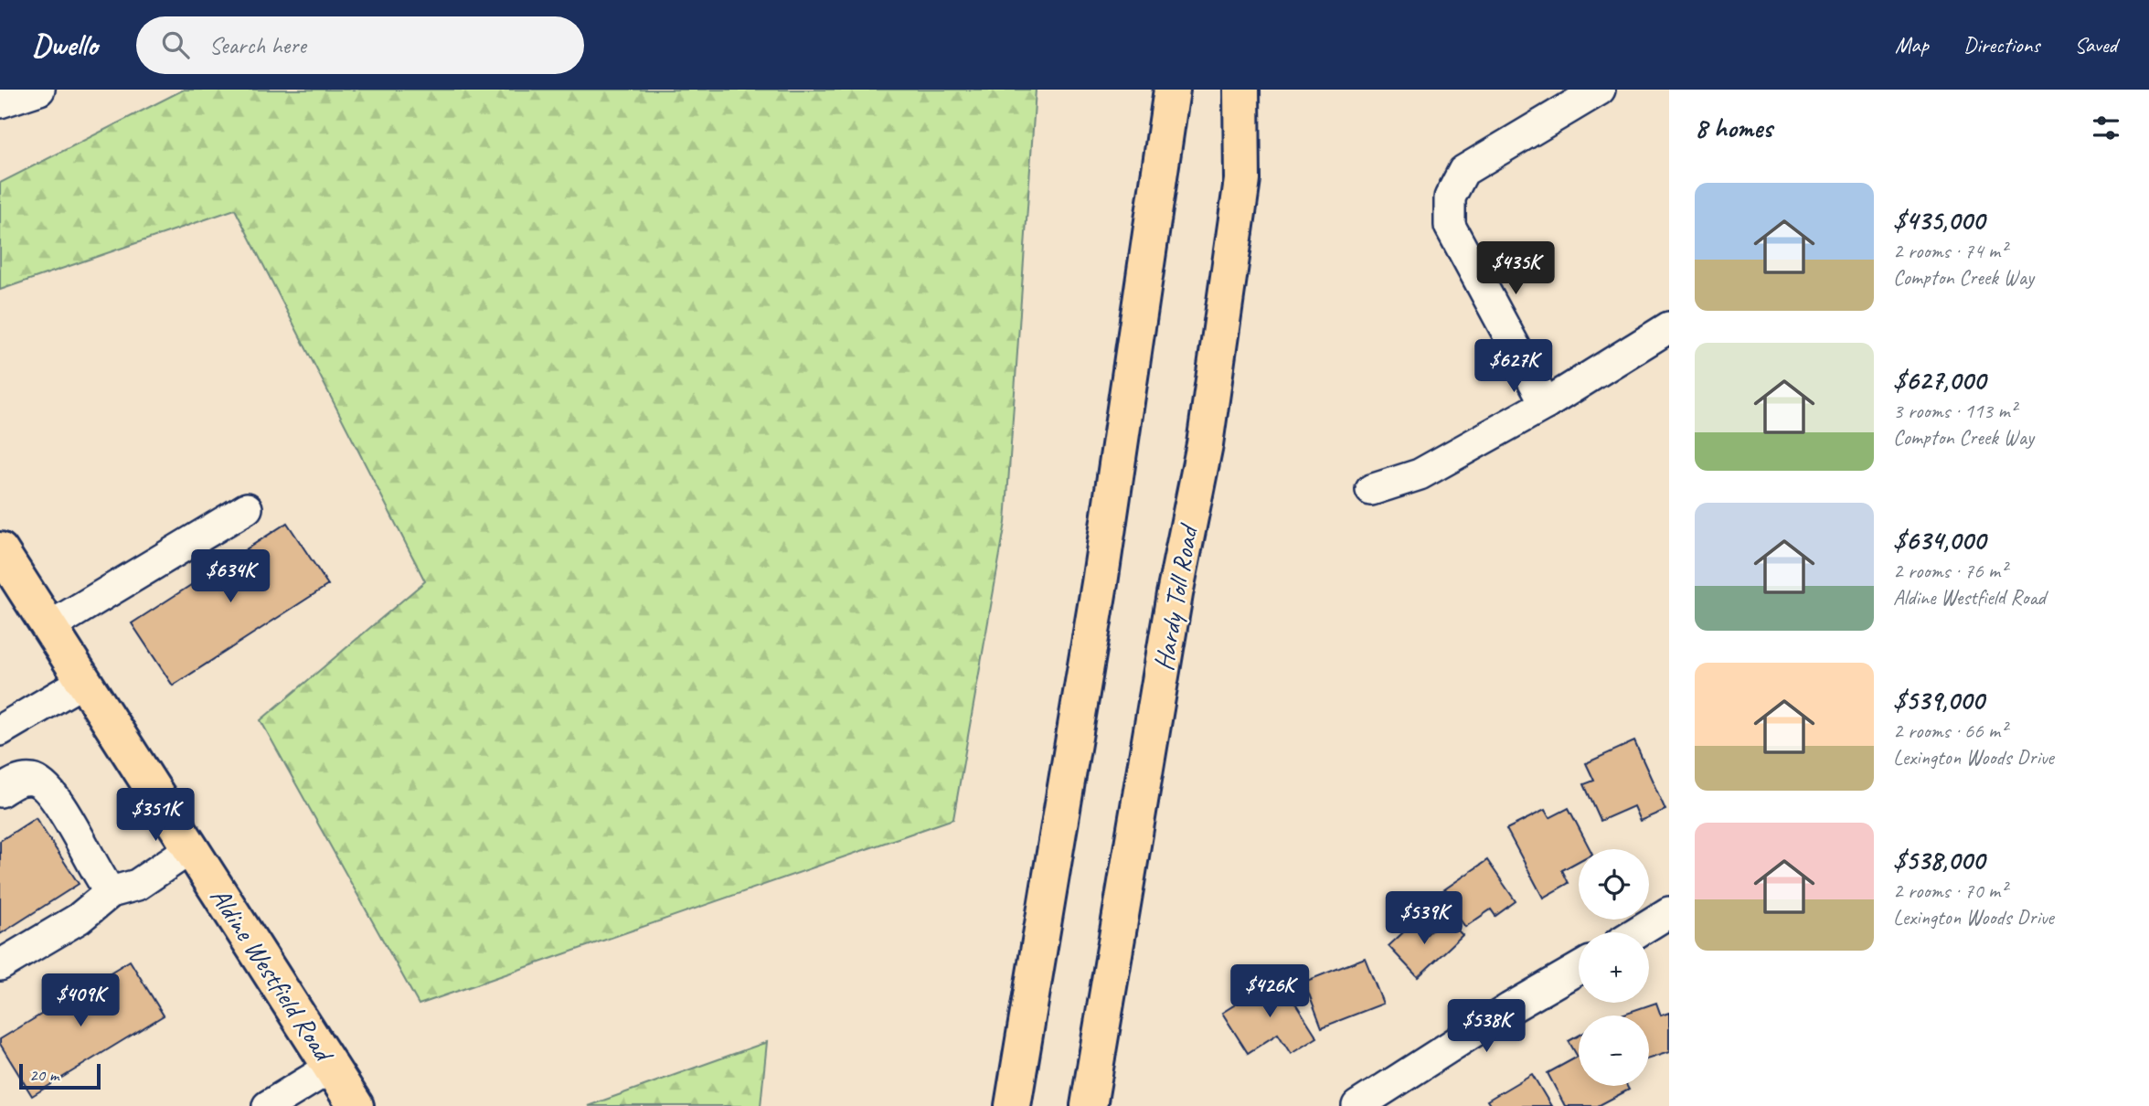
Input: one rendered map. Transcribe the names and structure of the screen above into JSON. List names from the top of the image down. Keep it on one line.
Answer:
{"streets":{"main road":["Hardy Toll Road","Aldine Westfield Road"]},"scale_bar":"20 m","page":{"header":"Dwello","search":"Search here","nav":["Map","Directions","Saved"],"heading":"8 homes","list":[{"name":"$435,000","note":"2 rooms · 74 m² · Compton Creek Way"},{"name":"$627,000","note":"3 rooms · 113 m² · Compton Creek Way"},{"name":"$634,000","note":"2 rooms · 76 m² · Aldine Westfield Road"},{"name":"$539,000","note":"2 rooms · 66 m² · Lexington Woods Drive"},{"name":"$538,000","note":"2 rooms · 70 m² · Lexington Woods Drive"}],"price":["$435K","$627K","$634K","$351K","$539K","$426K","$409K","$538K"],"map_buttons":["+","−"],"scale":"20 m"}}
